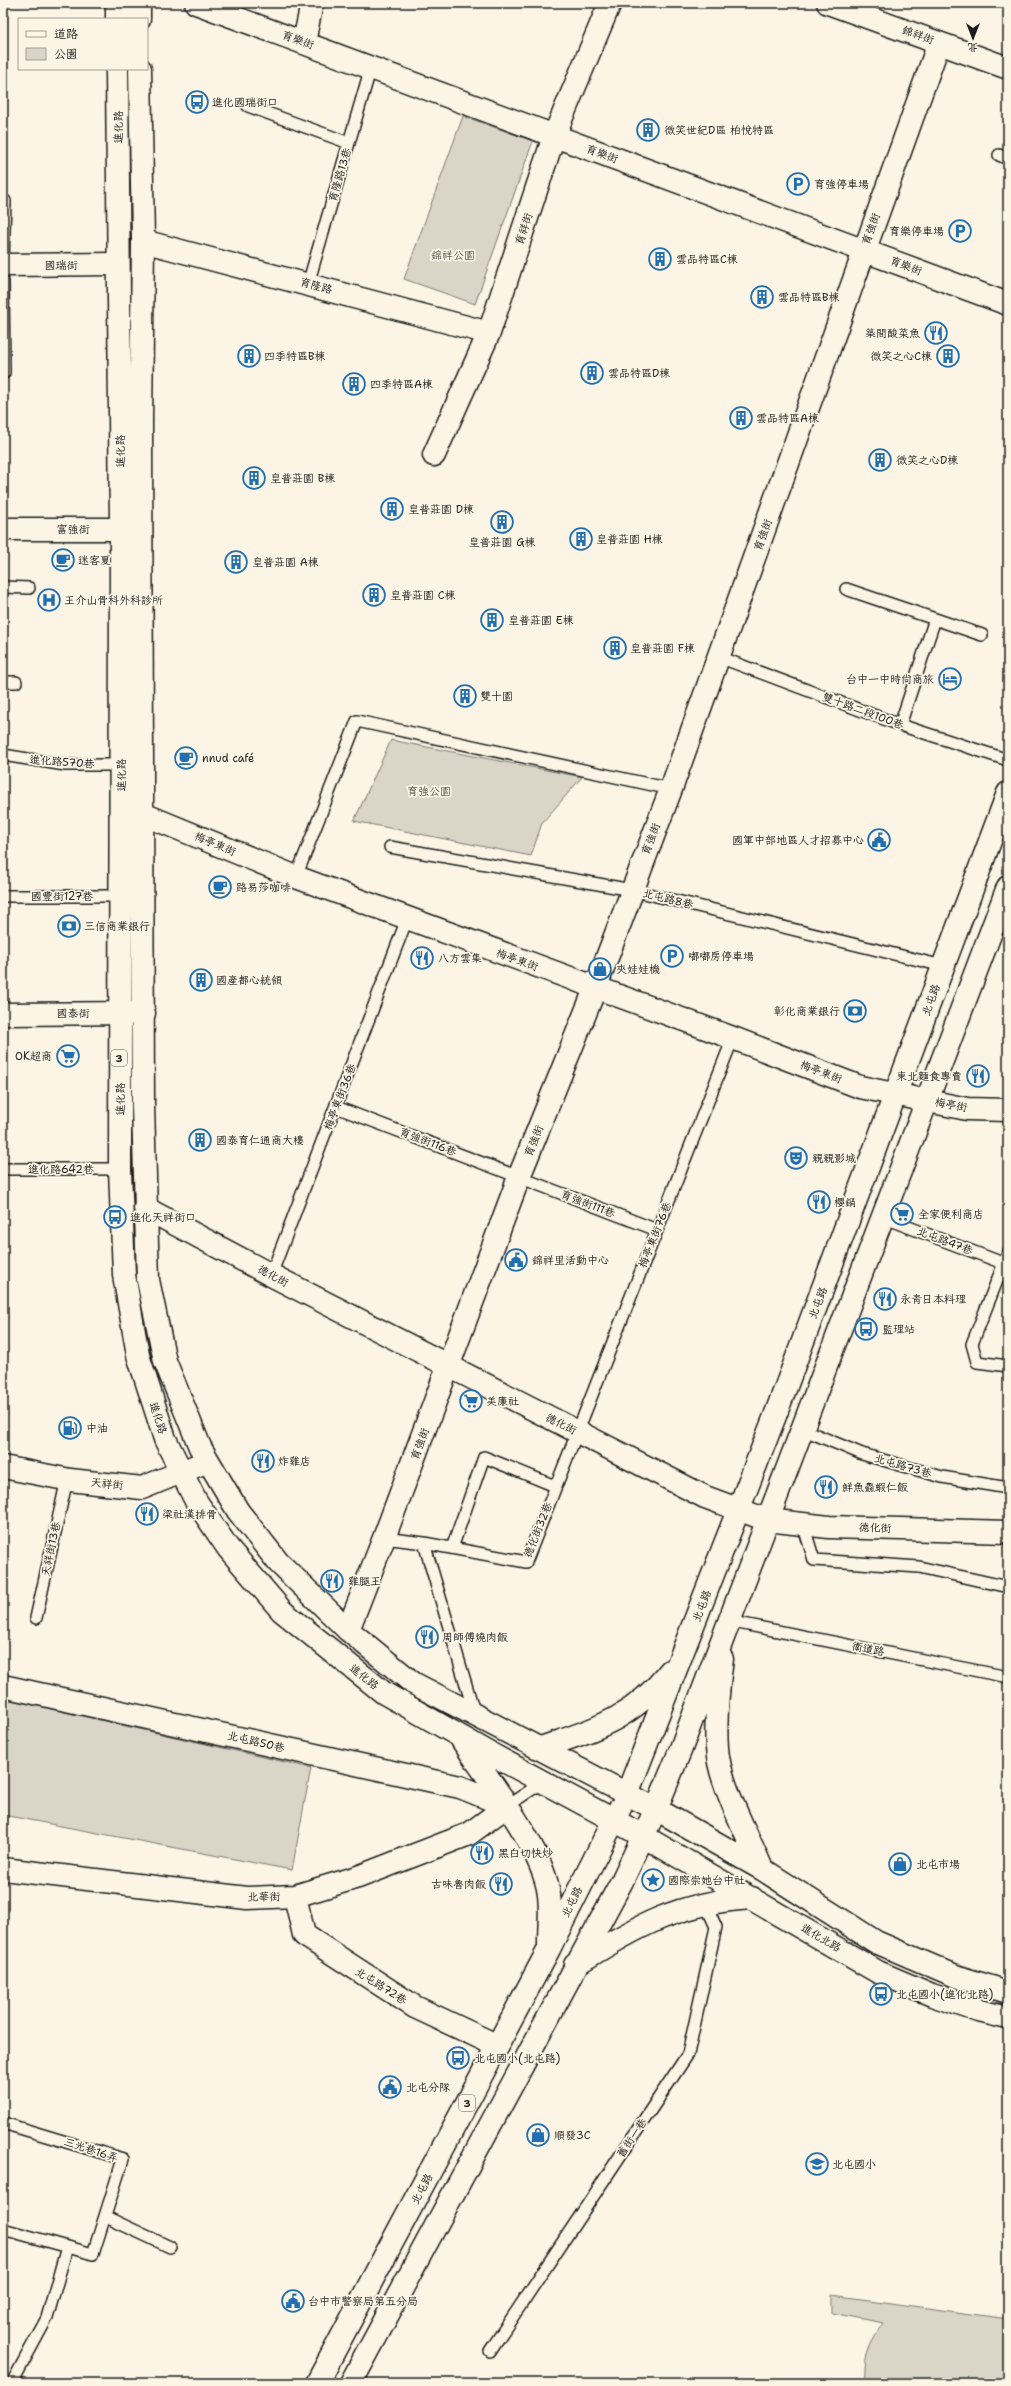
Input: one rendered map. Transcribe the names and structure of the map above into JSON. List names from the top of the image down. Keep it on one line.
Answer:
{"streets":{"main road":["錦祥街","育樂街","進化路","育祥街","育強街","國瑞街","育隆路","富強街","梅亭東街","北屯路","國泰街","3","梅亭街","德化街","天祥街","北屯路50巷","北華街","進化北路","北屯路72巷"],"lane":["育隆路13巷","雙十路二段100巷","進化路570巷","國豐街127巷","北屯路8巷","梅亭東街36巷","育強街116巷","進化路642巷","育強街111巷","梅亭東街76巷","北屯路47巷","北屯路73巷","德化街32巷","天祥街13巷","衛道路","舊街一巷","三光巷16弄"]},"crossings":[["錦祥街","育強街"],["育樂街","育隆路13巷"],["育樂街","育祥街"],["育樂街","育強街"],["進化路","育強街"],["進化路","國瑞街"],["進化路","育隆路"],["進化路","富強街"],["進化路","進化路570巷"],["進化路","梅亭東街"],["進化路","國豐街127巷"],["進化路","北屯路"],["進化路","國泰街"],["進化路","進化路642巷"],["進化路","德化街"],["進化路","天祥街"],["進化路","進化北路"],["育隆路13巷","育隆路"],["育祥街","育隆路"],["育強街","雙十路二段100巷"],["育強街","梅亭東街"],["育強街","北屯路8巷"],["育強街","育強街116巷"],["育強街","育強街111巷"],["育強街","德化街"],["育強街","德化街32巷"],["梅亭東街","北屯路"],["梅亭東街","梅亭東街36巷"],["梅亭東街","梅亭街"],["梅亭東街","梅亭東街76巷"],["北屯路8巷","北屯路"],["北屯路","梅亭街"],["北屯路","德化街"],["北屯路","北屯路72巷"],["梅亭東街36巷","育強街116巷"],["梅亭東街36巷","德化街"],["育強街116巷","育強街111巷"],["育強街111巷","梅亭東街76巷"],["梅亭東街76巷","德化街"],["梅亭東街76巷","德化街32巷"],["德化街","德化街32巷"],["天祥街","天祥街13巷"],["北屯路50巷","北華街"],["北華街","北屯路72巷"]],"parks":["錦祥公園","育強公園"],"places":{"bus stop":["進化國瑞街口","進化天祥街口","監理站","北屯國小(進化北路)","北屯國小(北屯路)"],"building":["微笑世紀D區 柏悅特區","雲品特區C棟","雲品特區B棟","四季特區B棟","微笑之心C棟","雲品特區D棟","四季特區A棟","雲品特區A棟","微笑之心D棟","皇普莊園 B棟","皇普莊園 D棟","皇普莊園 G棟","皇普莊園 H棟","皇普莊園 A棟","皇普莊園 C棟","皇普莊園 E棟","皇普莊園 F棟","雙十園","國產都心統領","國泰育仁通商大樓"],"parking":["育強停車場","育樂停車場","嘟嘟房停車場"],"restaurant":["築間酸菜魚","八方雲集","東北麵食專賣","櫻鍋","永青日本料理","炸雞店","鮮魚鱻蝦仁飯","梁社漢排骨","雞腿王","周師傅燒肉飯","黑白切快炒","古味魯肉飯"],"cafe":["迷客夏","nnud café","路易莎咖啡"],"hospital":["王介山骨科外科診所"],"hotel":["台中一中時尚商旅"],"public building":["國軍中部地區人才招募中心","錦祥里活動中心","北屯分隊","台中市警察局第五分局"],"bank":["三信商業銀行","彰化商業銀行"],"shop":["夾娃娃機","北屯市場","順發3C"],"supermarket":["OK超商","全家便利商店","美廉社"],"theatre":["親親影城"],"fuel station":["中油"],"place":["國際崇她台中社"],"school or university":["北屯國小"]},"legend":["道路","公園"],"north":"bottom"}
